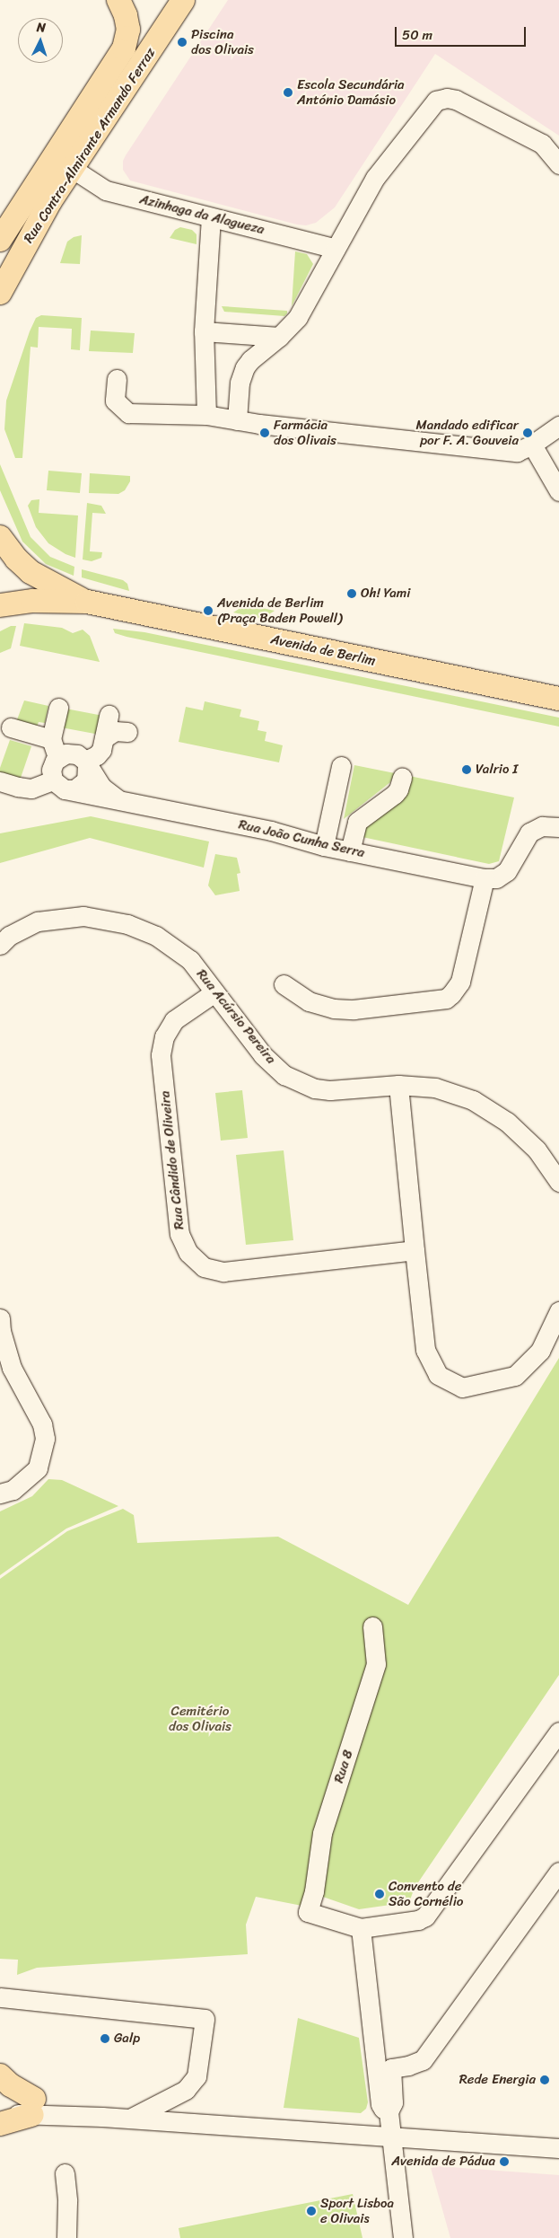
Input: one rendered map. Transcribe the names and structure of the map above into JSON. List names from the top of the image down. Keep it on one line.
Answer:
{"streets":{"main road":["Rua Contra-Almirante Armando Ferraz","Avenida de Berlim"],"street":["Azinhaga da Alagueza","Rua João Cunha Serra","Rua Acúrsio Pereira","Rua Cândido de Oliveira","Rua 8"]},"crossings":[["Rua Contra-Almirante Armando Ferraz","Azinhaga da Alagueza"],["Rua Acúrsio Pereira","Rua Cândido de Oliveira"]],"parks":["Cemitério dos Olivais"],"places":["Piscina dos Olivais","Escola Secundária António Damásio","Farmácia dos Olivais","Mandado edificar por F. A. Gouveia","Oh! Yami","Avenida de Berlim (Praça Baden Powell)","Valrio I","Convento de São Cornélio","Galp","Rede Energia","Avenida de Pádua","Sport Lisboa e Olivais"],"scale_bar":"50 m","north":"top"}
